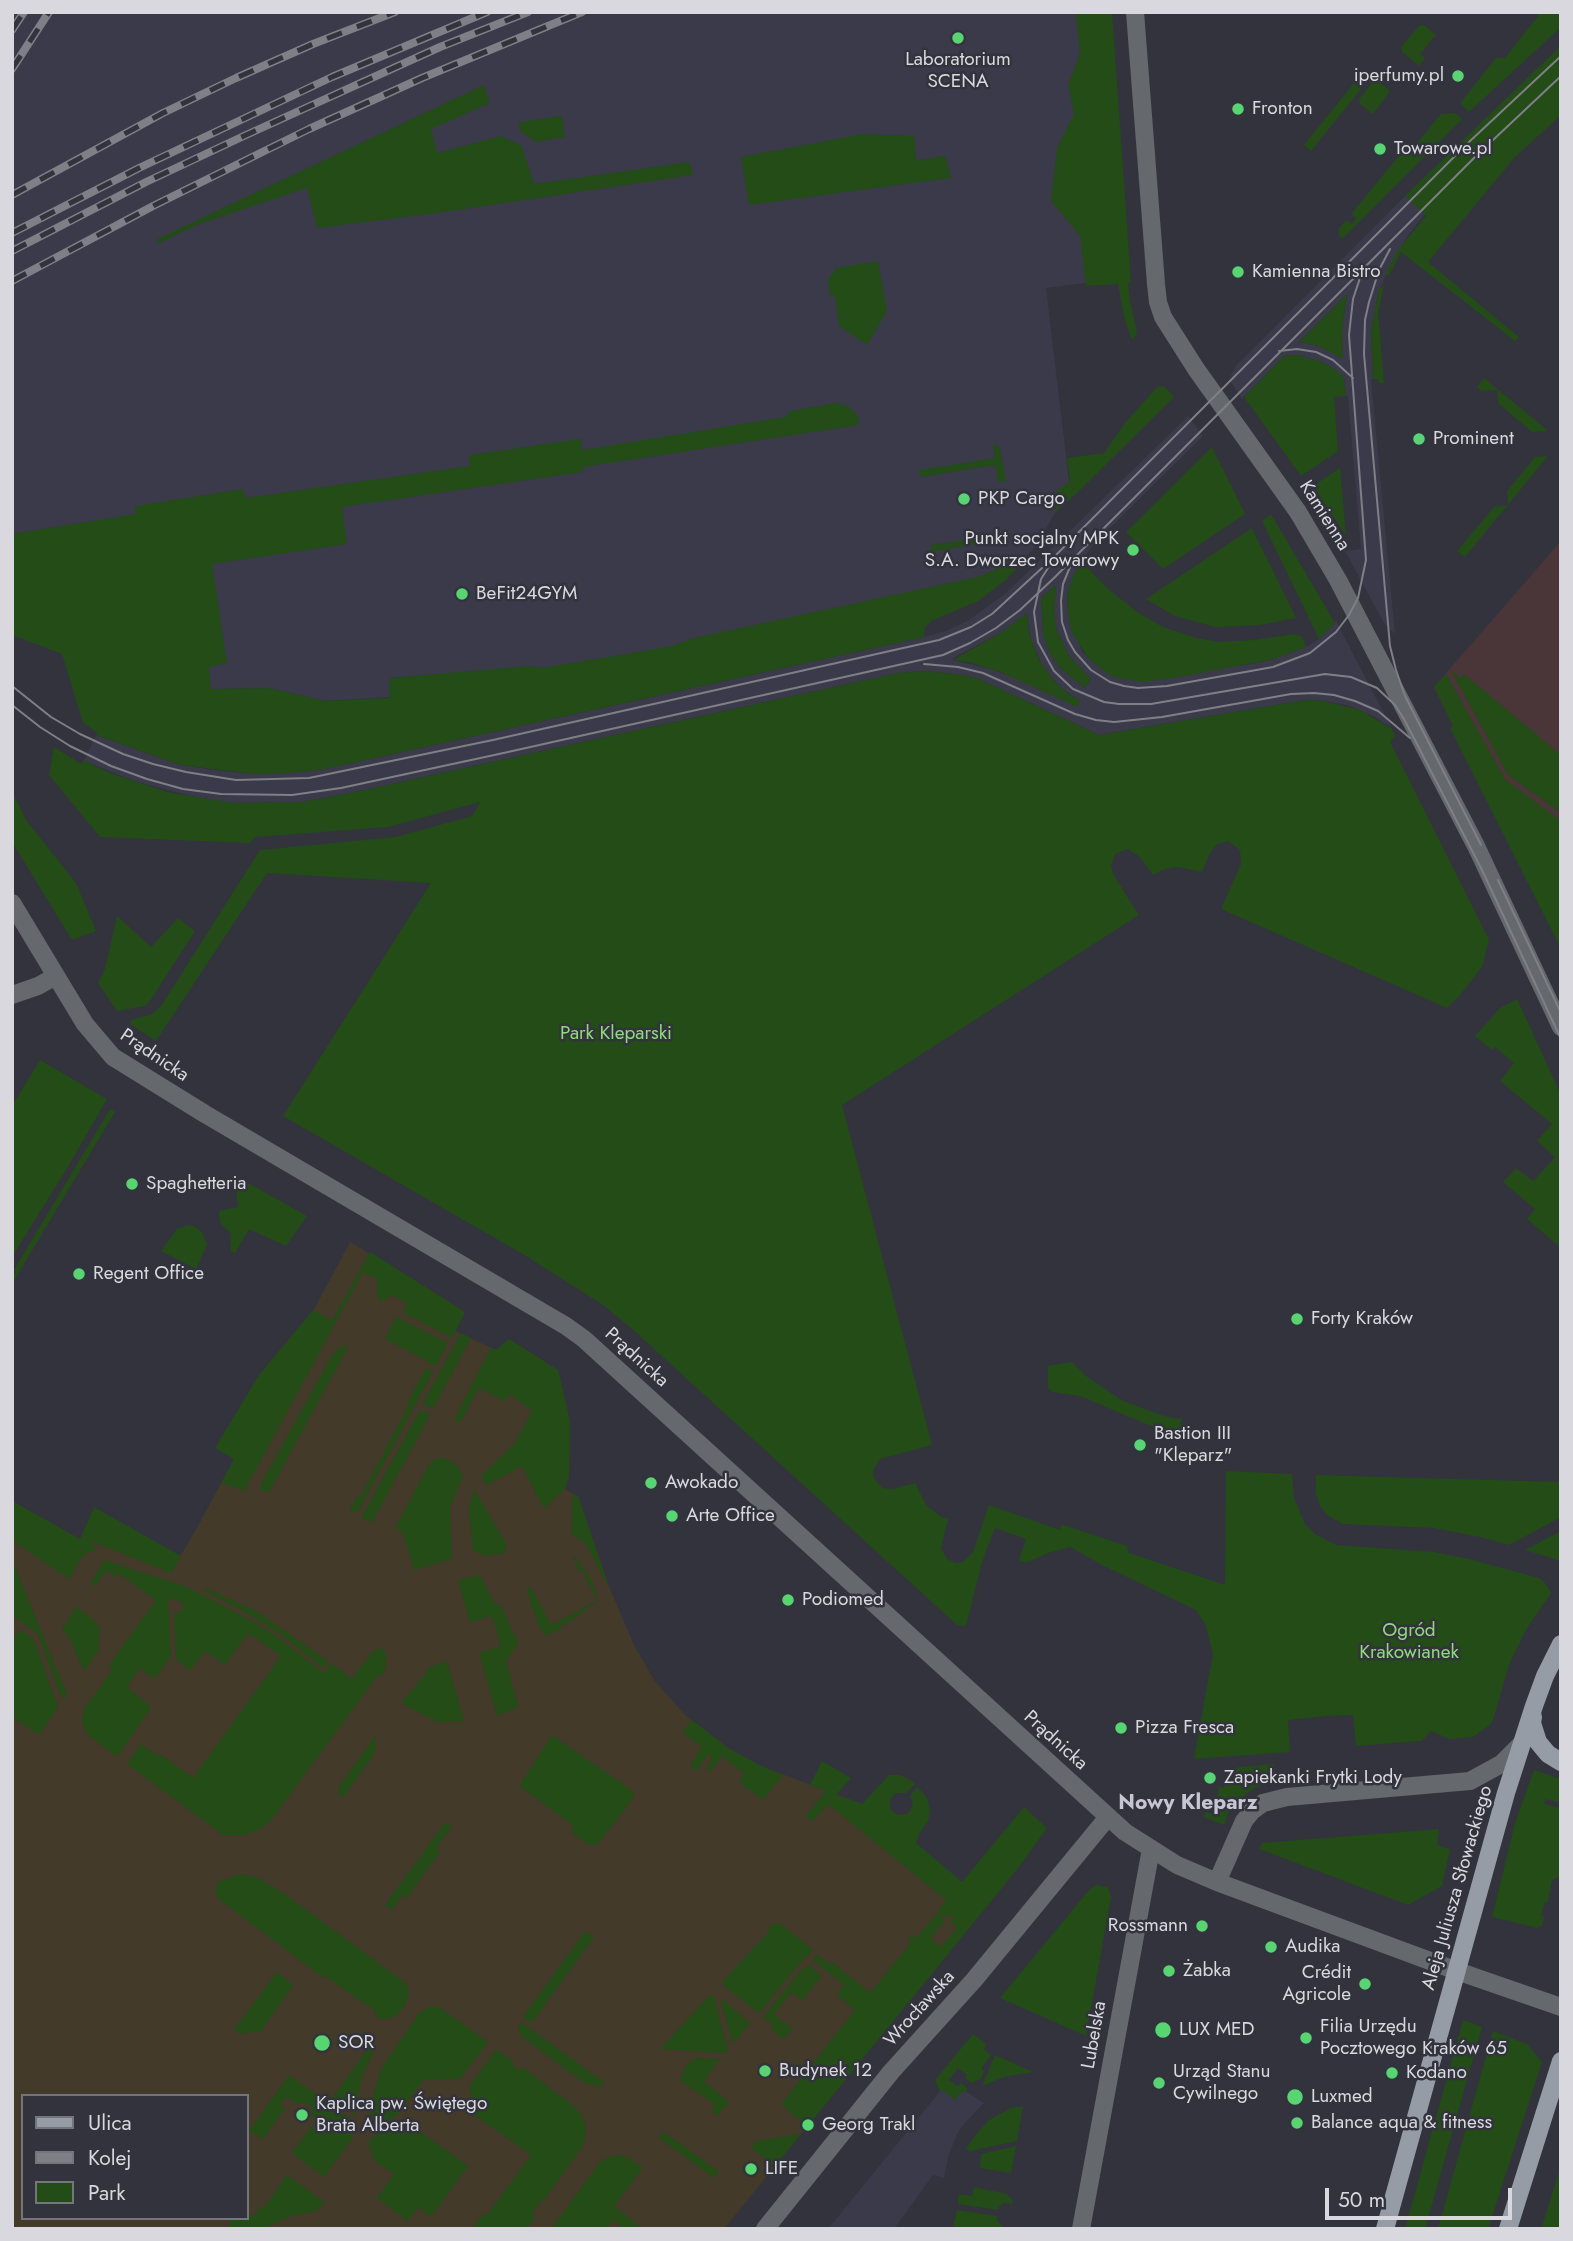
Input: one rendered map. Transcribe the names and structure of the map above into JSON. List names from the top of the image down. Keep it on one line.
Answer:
{"streets":{"main road":["Aleja Juliusza Słowackiego"],"street":["Kamienna","Prądnicka","Wrocławska","Lubelska"]},"crossings":[["Prądnicka","Aleja Juliusza Słowackiego"],["Prądnicka","Wrocławska"],["Prądnicka","Lubelska"]],"districts":["Nowy Kleparz"],"parks":["Park Kleparski","Ogród Krakowianek"],"places":["Laboratorium SCENA","iperfumy.pl","Fronton","Towarowe.pl","Kamienna Bistro","Prominent","PKP Cargo","Punkt socjalny MPK S.A. Dworzec Towarowy","BeFit24GYM","Spaghetteria","Regent Office","Forty Kraków","Bastion III \"Kleparz\"","Awokado","Arte Office","Podiomed","Pizza Fresca","Zapiekanki Frytki Lody","Rossmann","Audika","Żabka","Crédit Agricole","LUX MED","Filia Urzędu Pocztowego Kraków 65","SOR","Budynek 12","Kodano","Urząd Stanu Cywilnego","Luxmed","Kaplica pw. Świętego Brata Alberta","Balance aqua & fitness","Georg Trakl","LIFE"],"legend":["Ulica","Kolej","Park"],"scale_bar":"50 m"}
